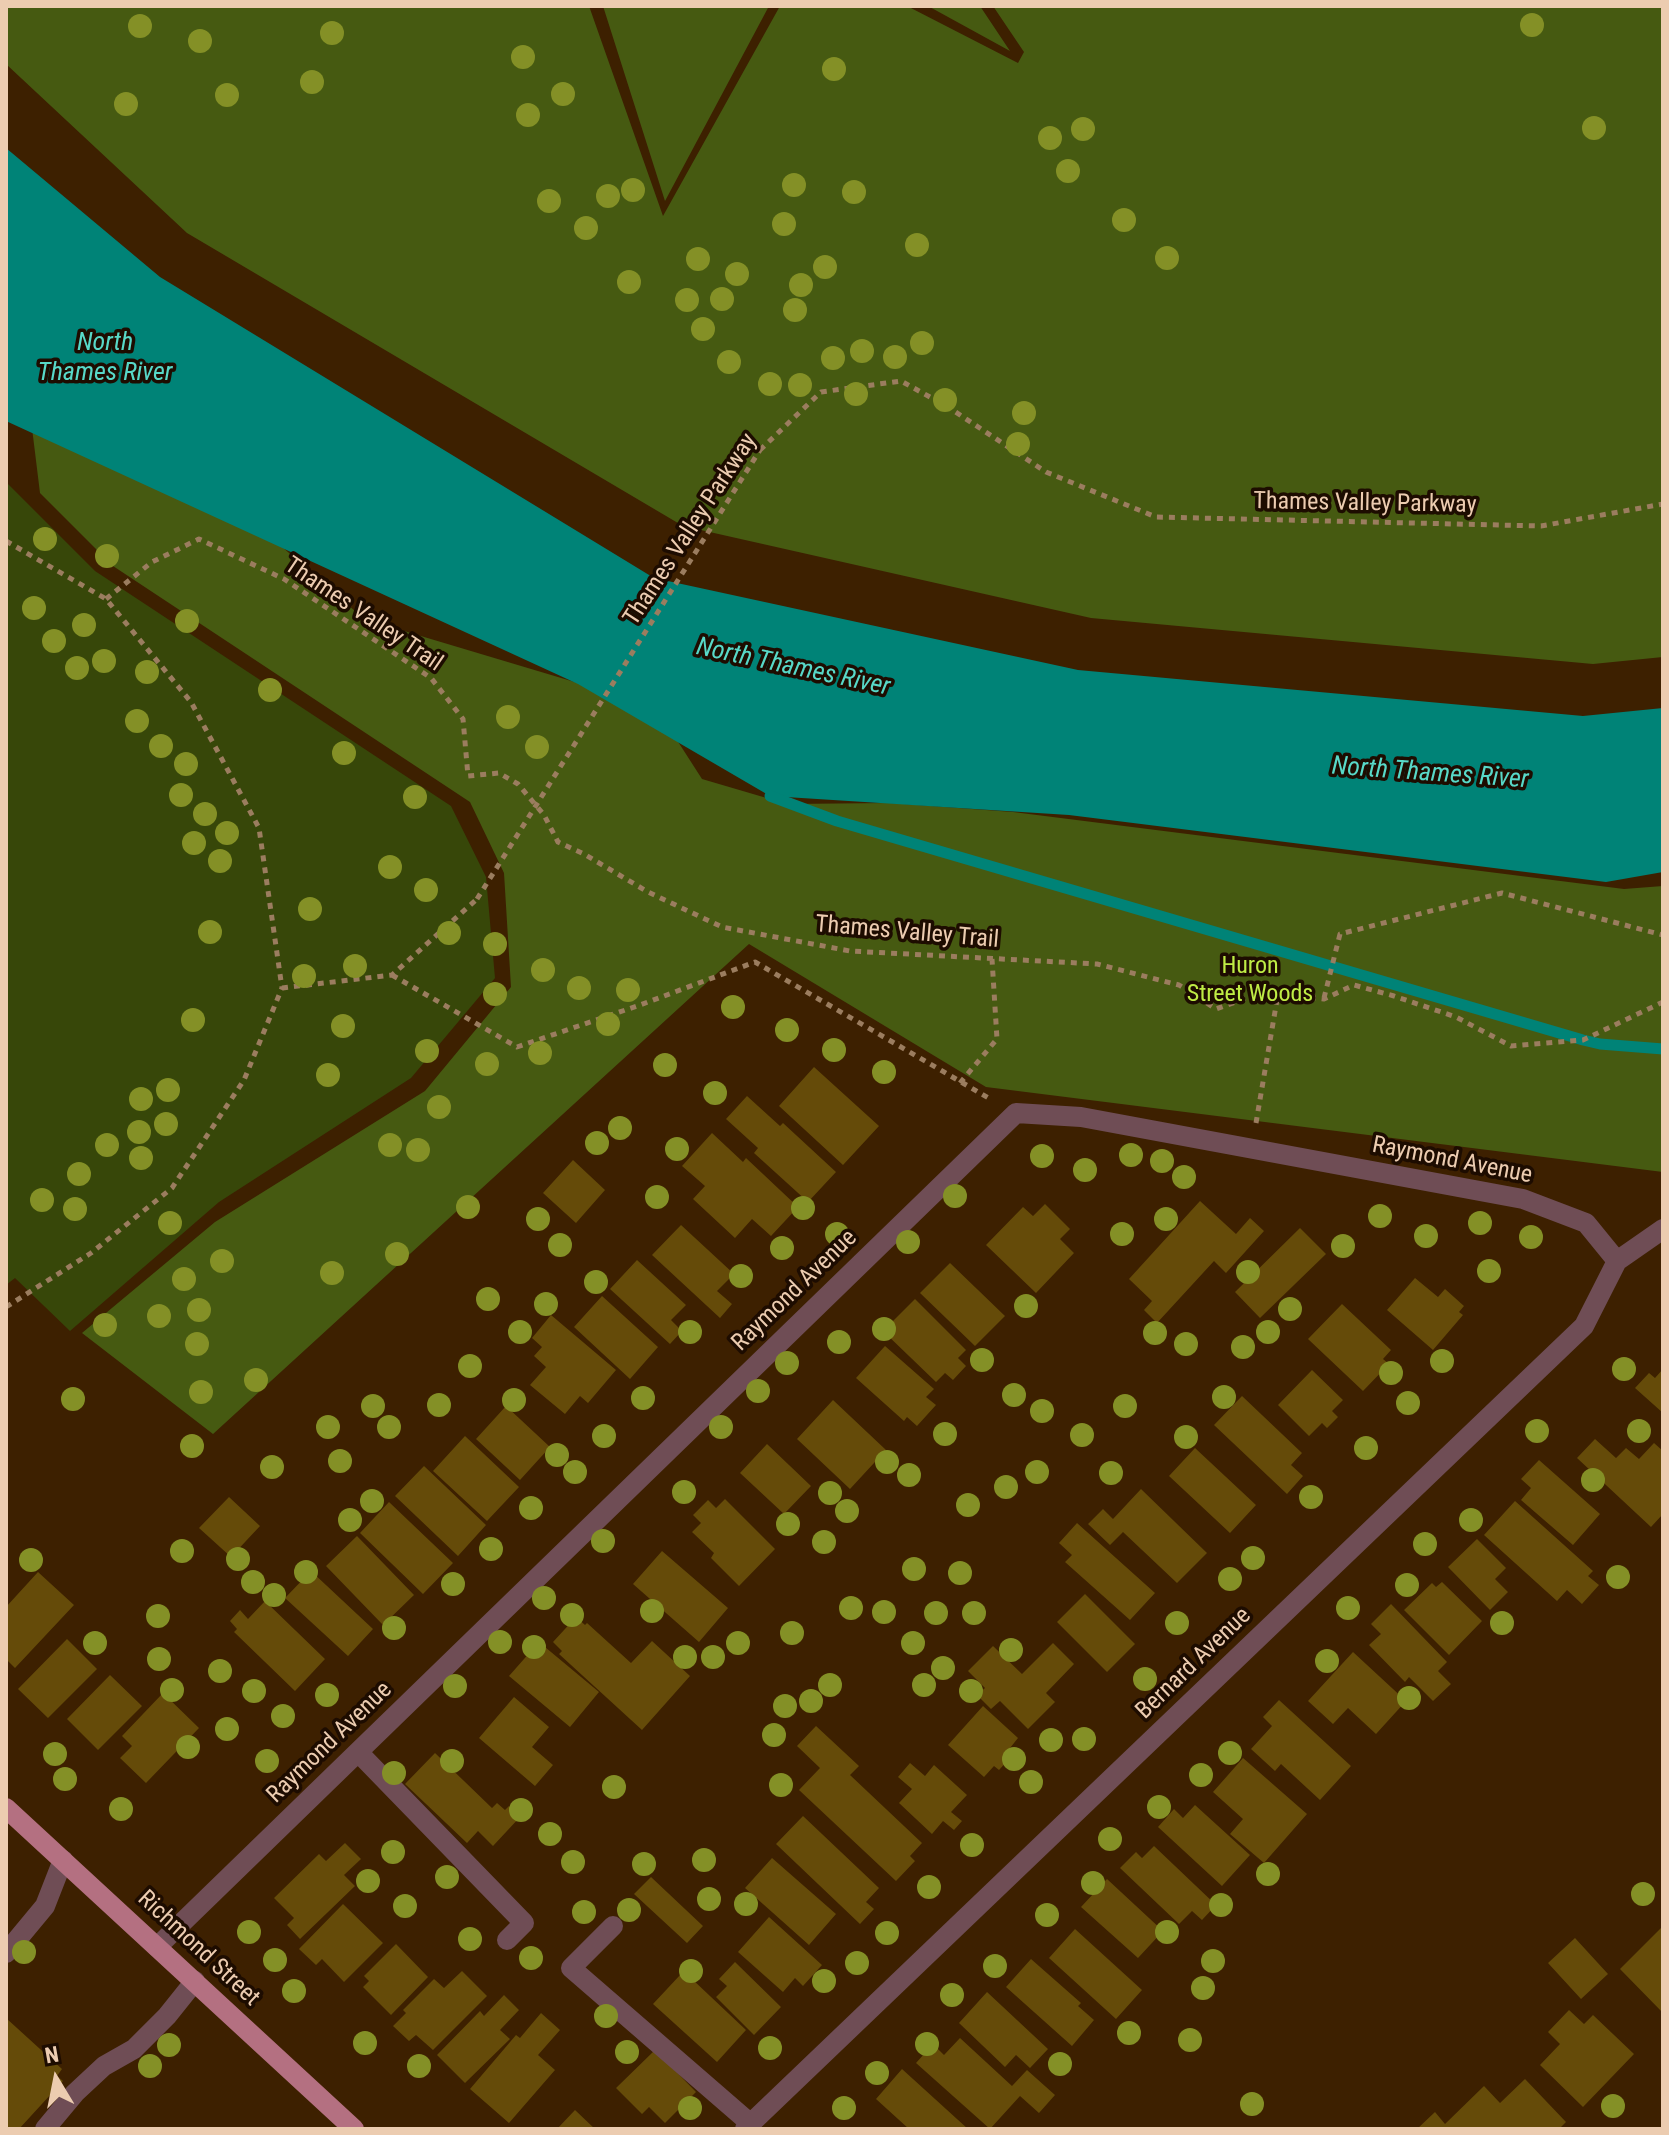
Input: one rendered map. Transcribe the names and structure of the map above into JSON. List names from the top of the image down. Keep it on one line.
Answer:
{"streets":{"main road":["Richmond Street"],"street":["Raymond Avenue","Bernard Avenue"],"path":["Thames Valley Parkway","Thames Valley Trail"]},"crossings":[["Raymond Avenue","Bernard Avenue"],["Raymond Avenue","Richmond Street"]],"water":["North Thames River"],"parks":["Huron Street Woods"],"north":"top"}
